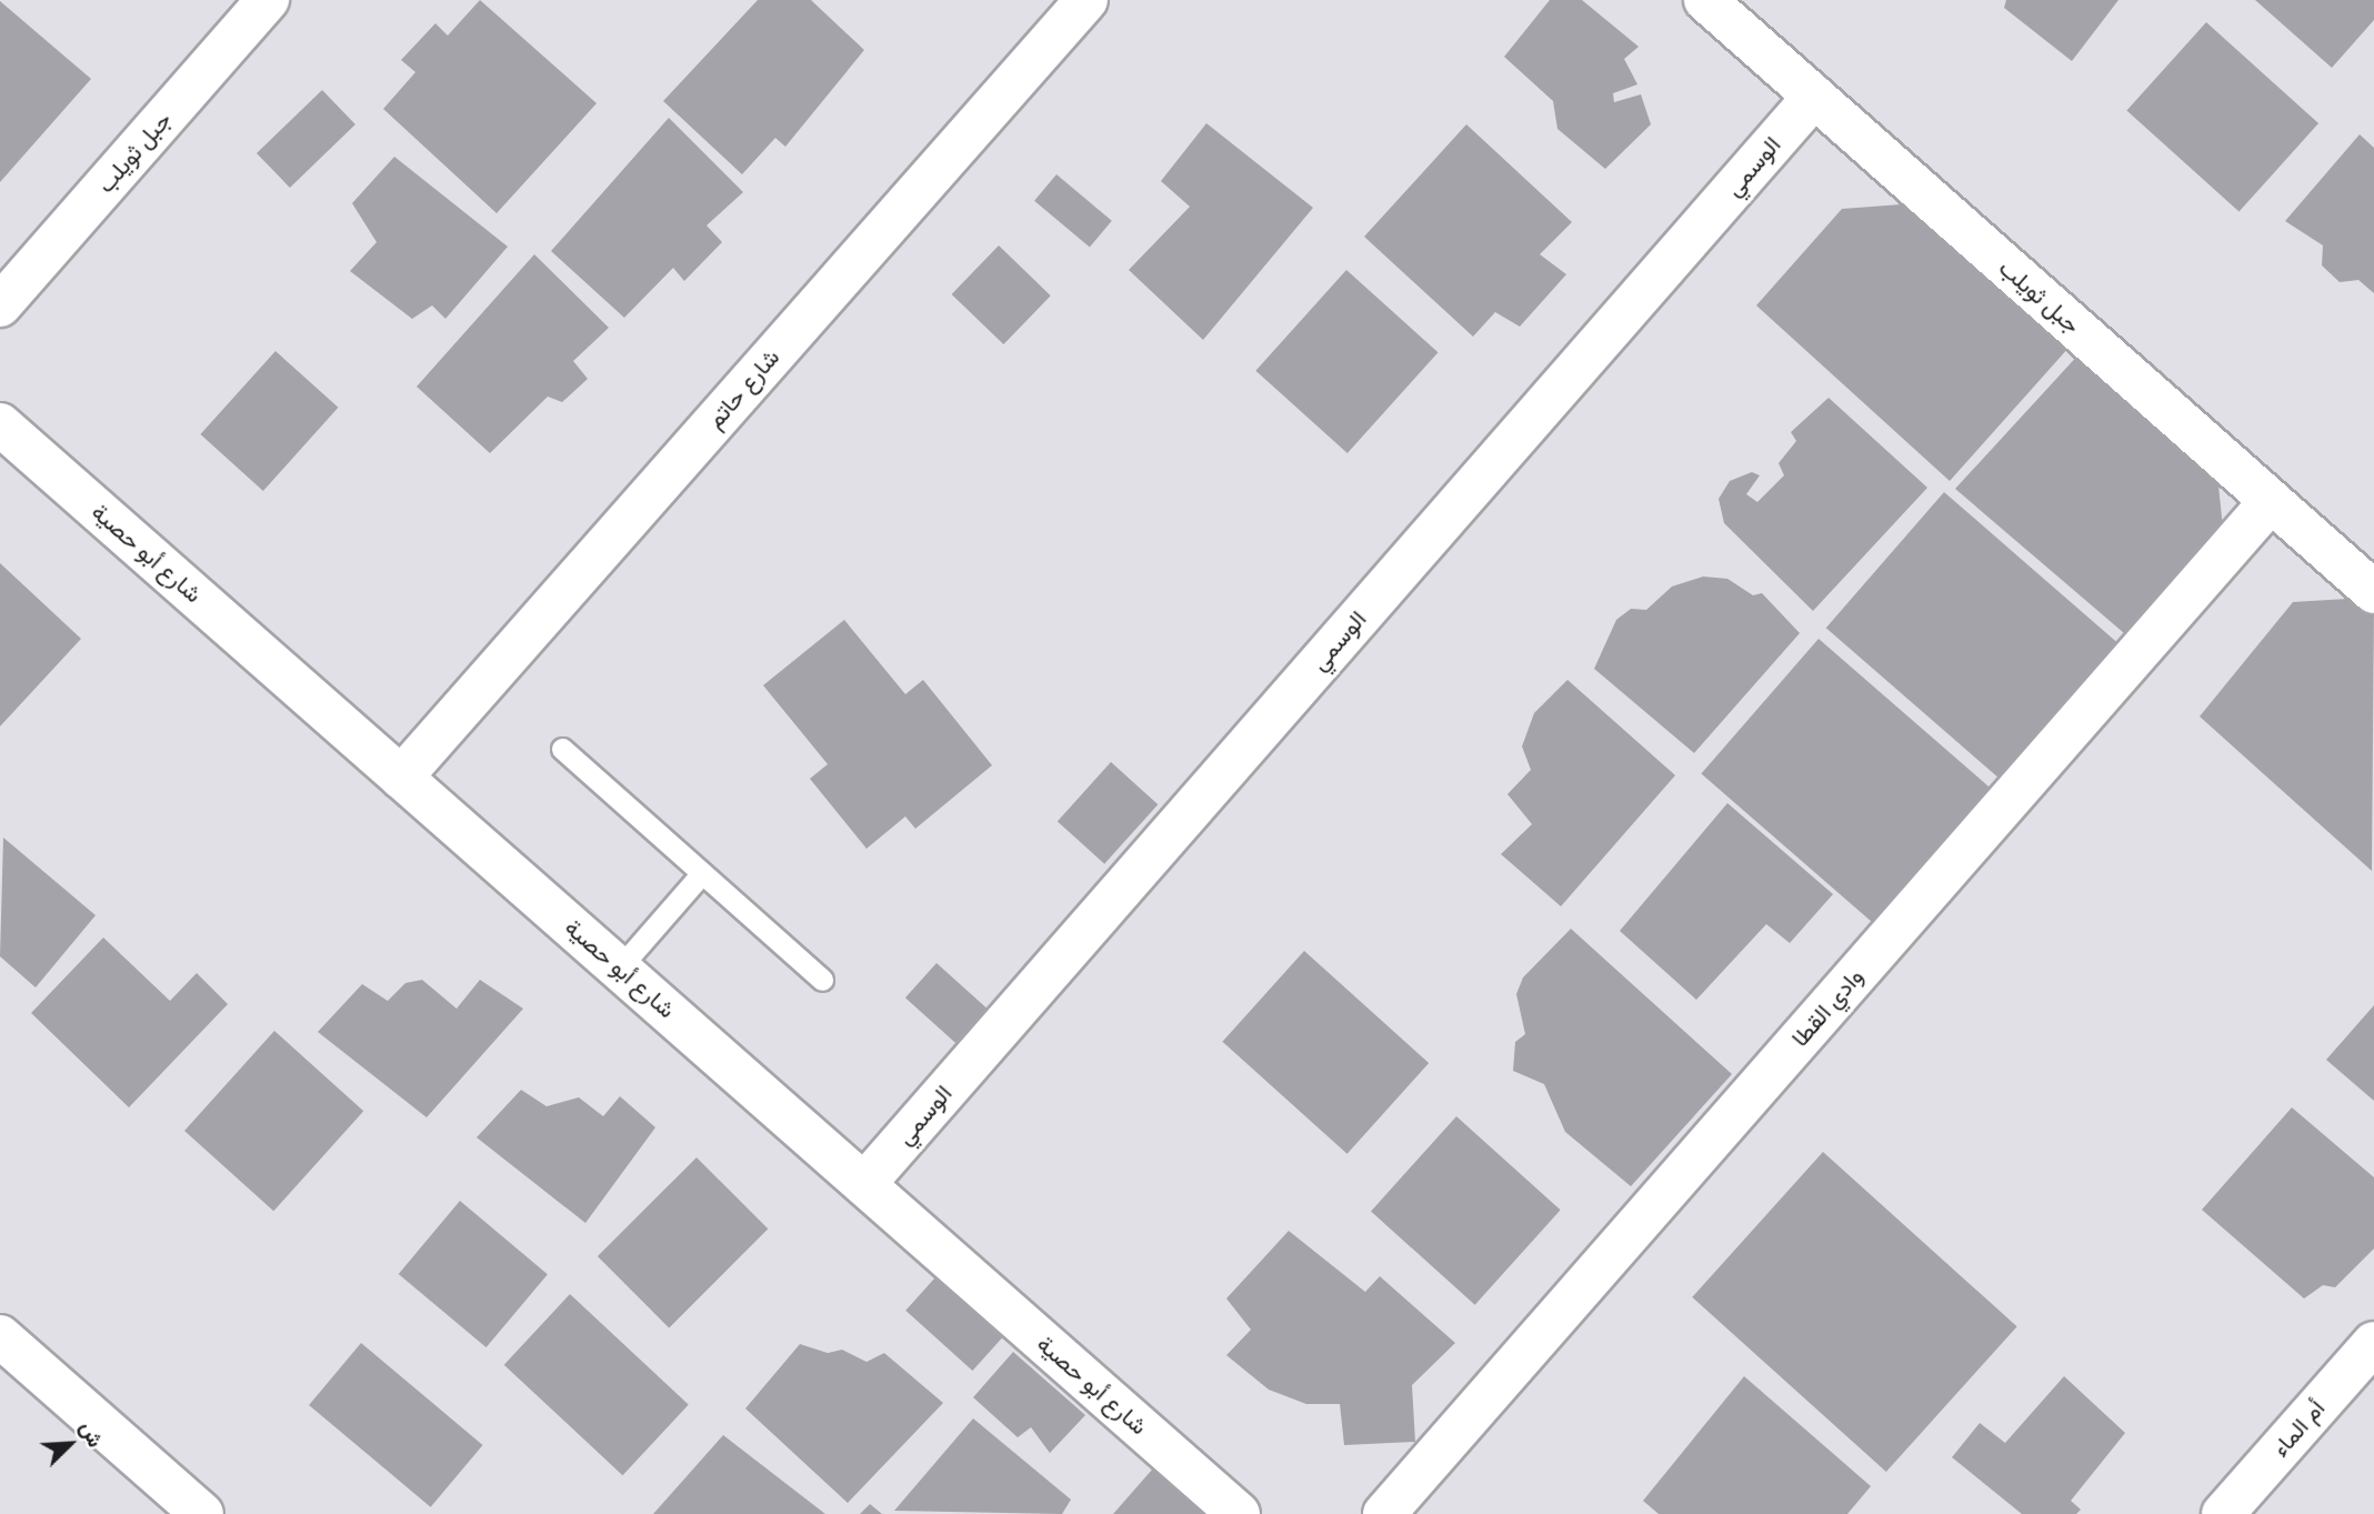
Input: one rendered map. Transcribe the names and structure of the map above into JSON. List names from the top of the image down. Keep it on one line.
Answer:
{"streets":{"street":["جبل ثويلب","الوسمي","شارع حاتم","شارع أبو حصية","وادي القطا","أم الماء"]},"crossings":[["جبل ثويلب","الوسمي"],["جبل ثويلب","وادي القطا"],["الوسمي","شارع أبو حصية"],["شارع حاتم","شارع أبو حصية"]],"north":"top right"}
